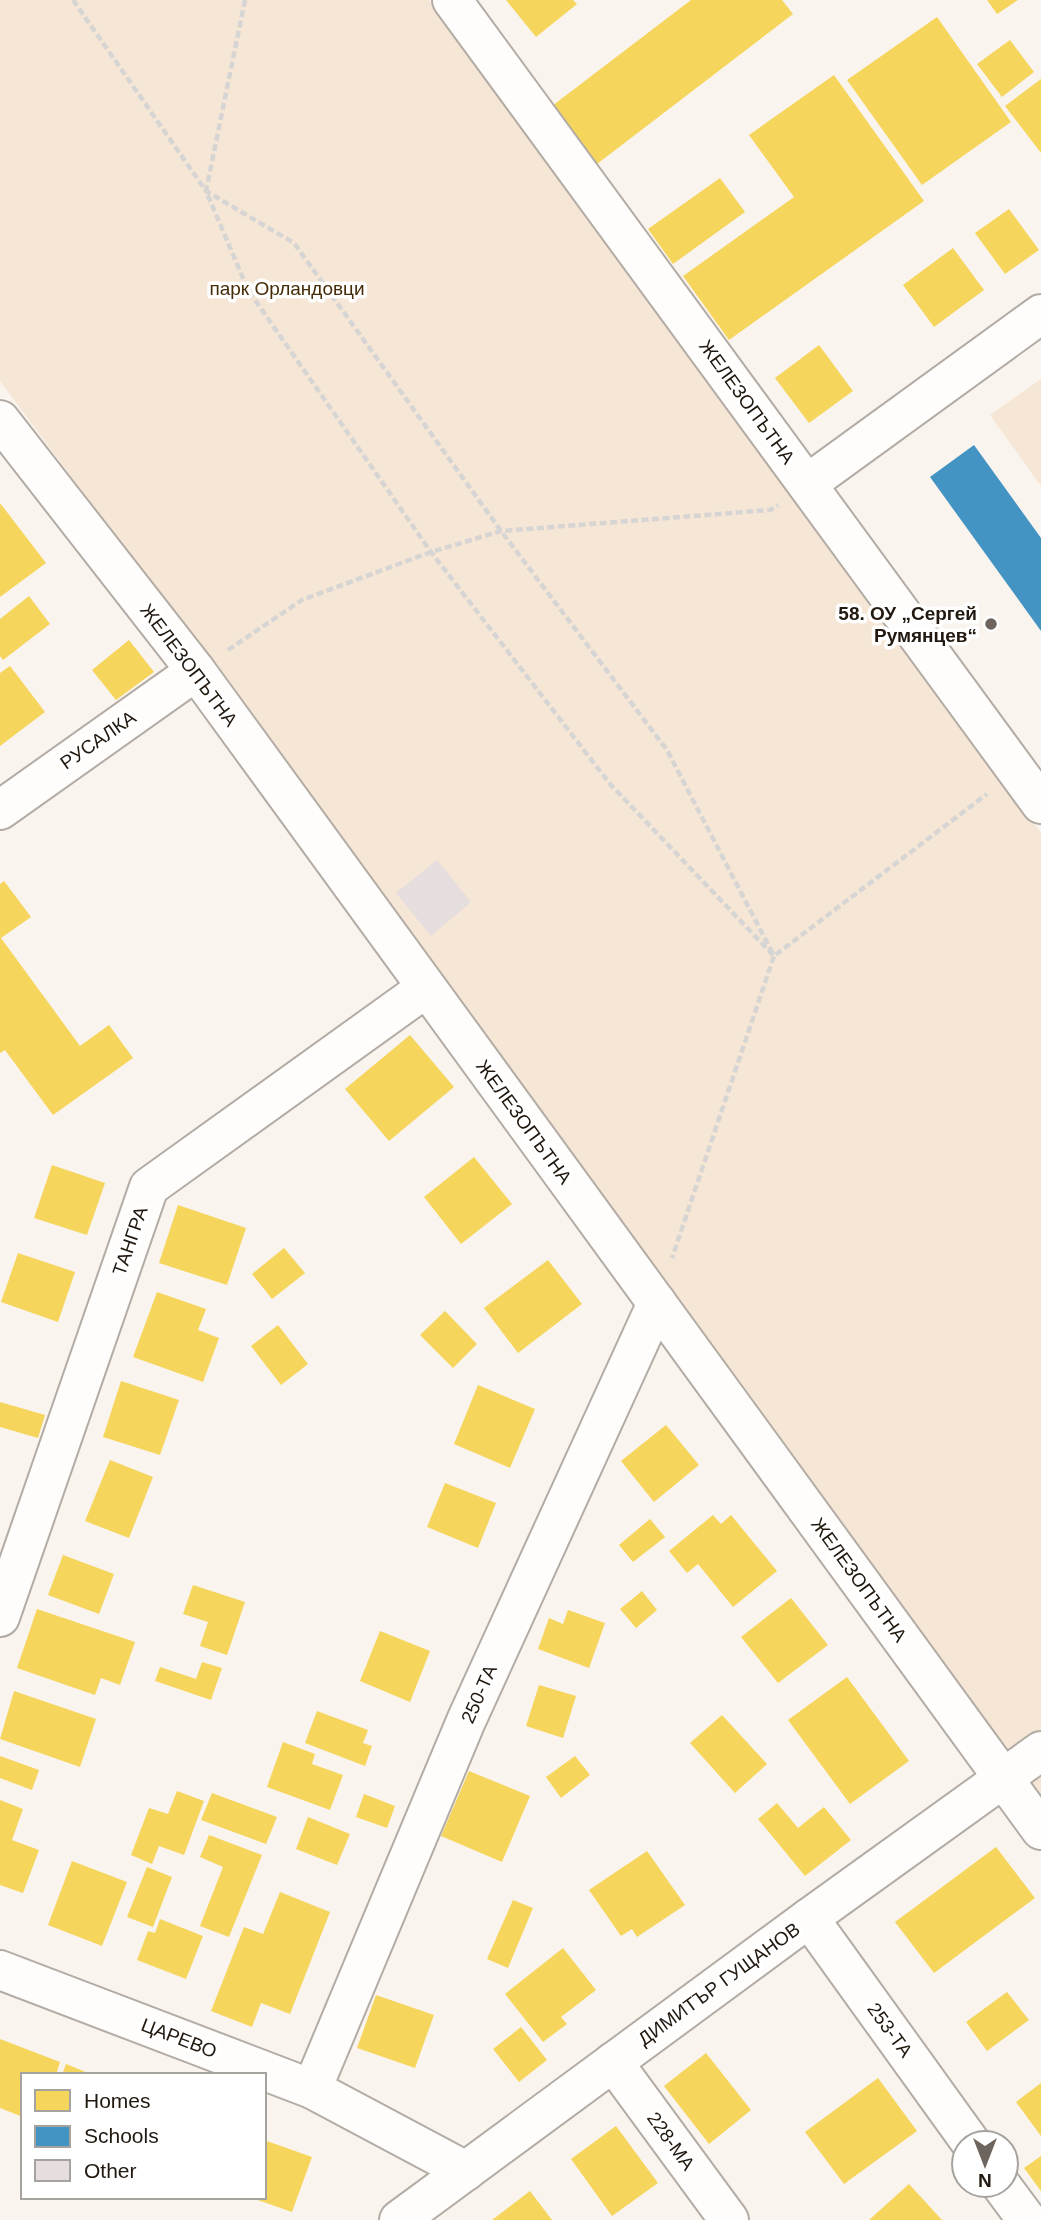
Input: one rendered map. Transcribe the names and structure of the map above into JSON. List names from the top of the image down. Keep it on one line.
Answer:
{"streets":{"street":["ЖЕЛЕЗОПЪТНА","РУСАЛКА","ТАНГРА","250-ТА","ДИМИТЪР ГУЩАНОВ","253-ТА","ЦАРЕВО","228-МА"]},"crossings":[["ЖЕЛЕЗОПЪТНА","РУСАЛКА"],["ЖЕЛЕЗОПЪТНА","ТАНГРА"],["ЖЕЛЕЗОПЪТНА","250-ТА"],["ЖЕЛЕЗОПЪТНА","ДИМИТЪР ГУЩАНОВ"],["250-ТА","ЦАРЕВО"],["ДИМИТЪР ГУЩАНОВ","253-ТА"],["ДИМИТЪР ГУЩАНОВ","ЦАРЕВО"],["ДИМИТЪР ГУЩАНОВ","228-МА"]],"parks":["парк Орландовци"],"places":["58. ОУ „Сергей Румянцев“"],"legend":["Homes","Schools","Other"],"north":"bottom"}
